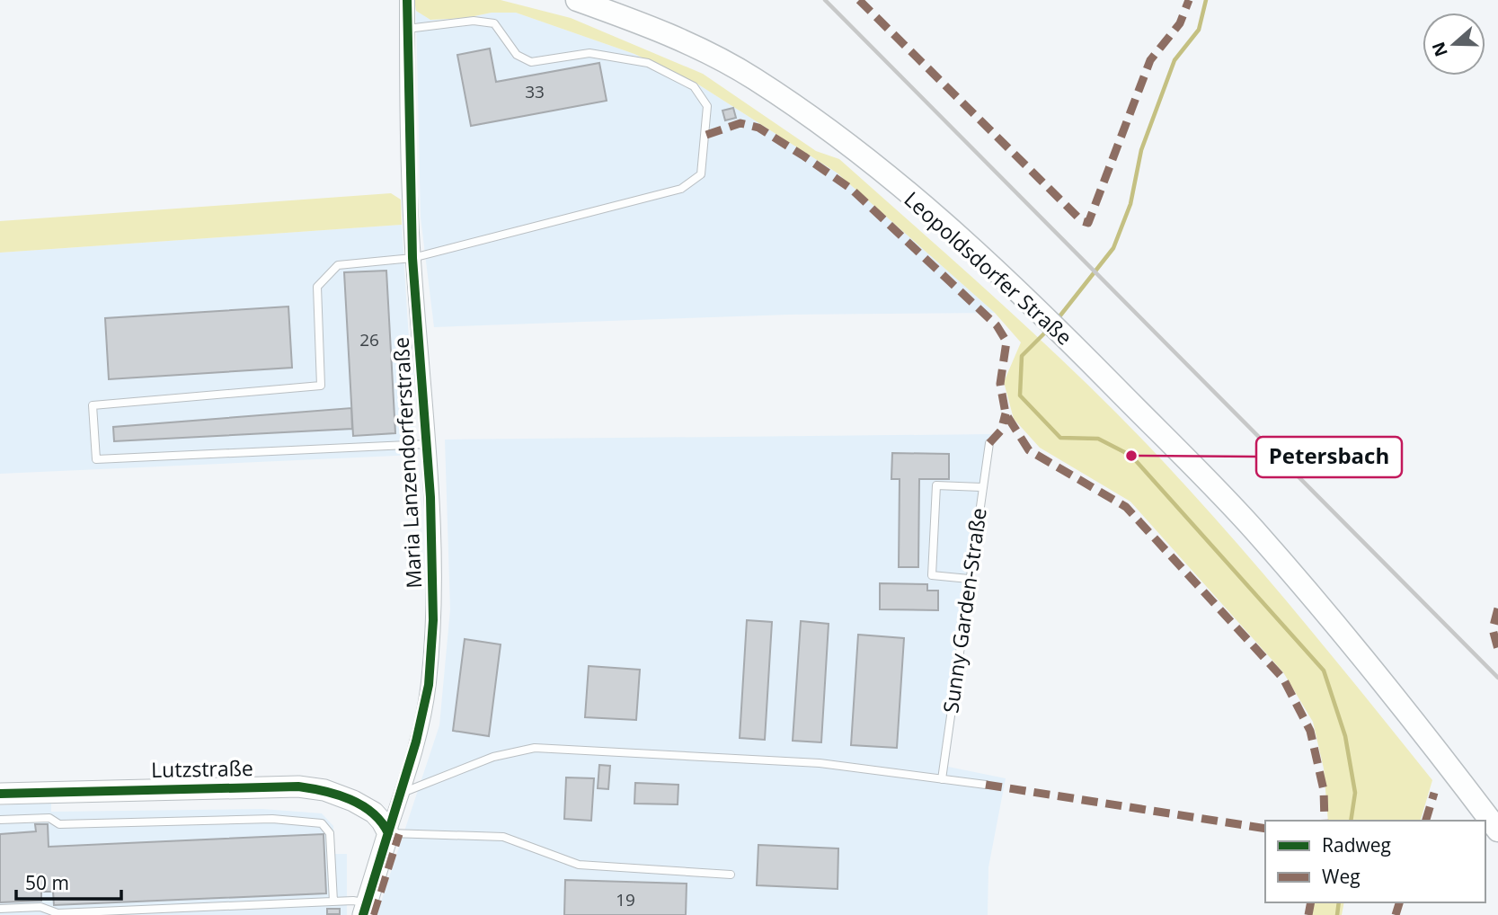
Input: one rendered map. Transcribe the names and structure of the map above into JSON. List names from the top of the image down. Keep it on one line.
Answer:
{"streets":{"main road":["Leopoldsdorfer Straße"],"street":["Maria Lanzendorferstraße","Lutzstraße"],"lane":["Sunny Garden-Straße"]},"crossings":[["Maria Lanzendorferstraße","Lutzstraße"]],"places":["Petersbach"],"house_numbers":["33","26","19"],"legend":["Radweg","Weg"],"scale_bar":"50 m","north":"left"}
